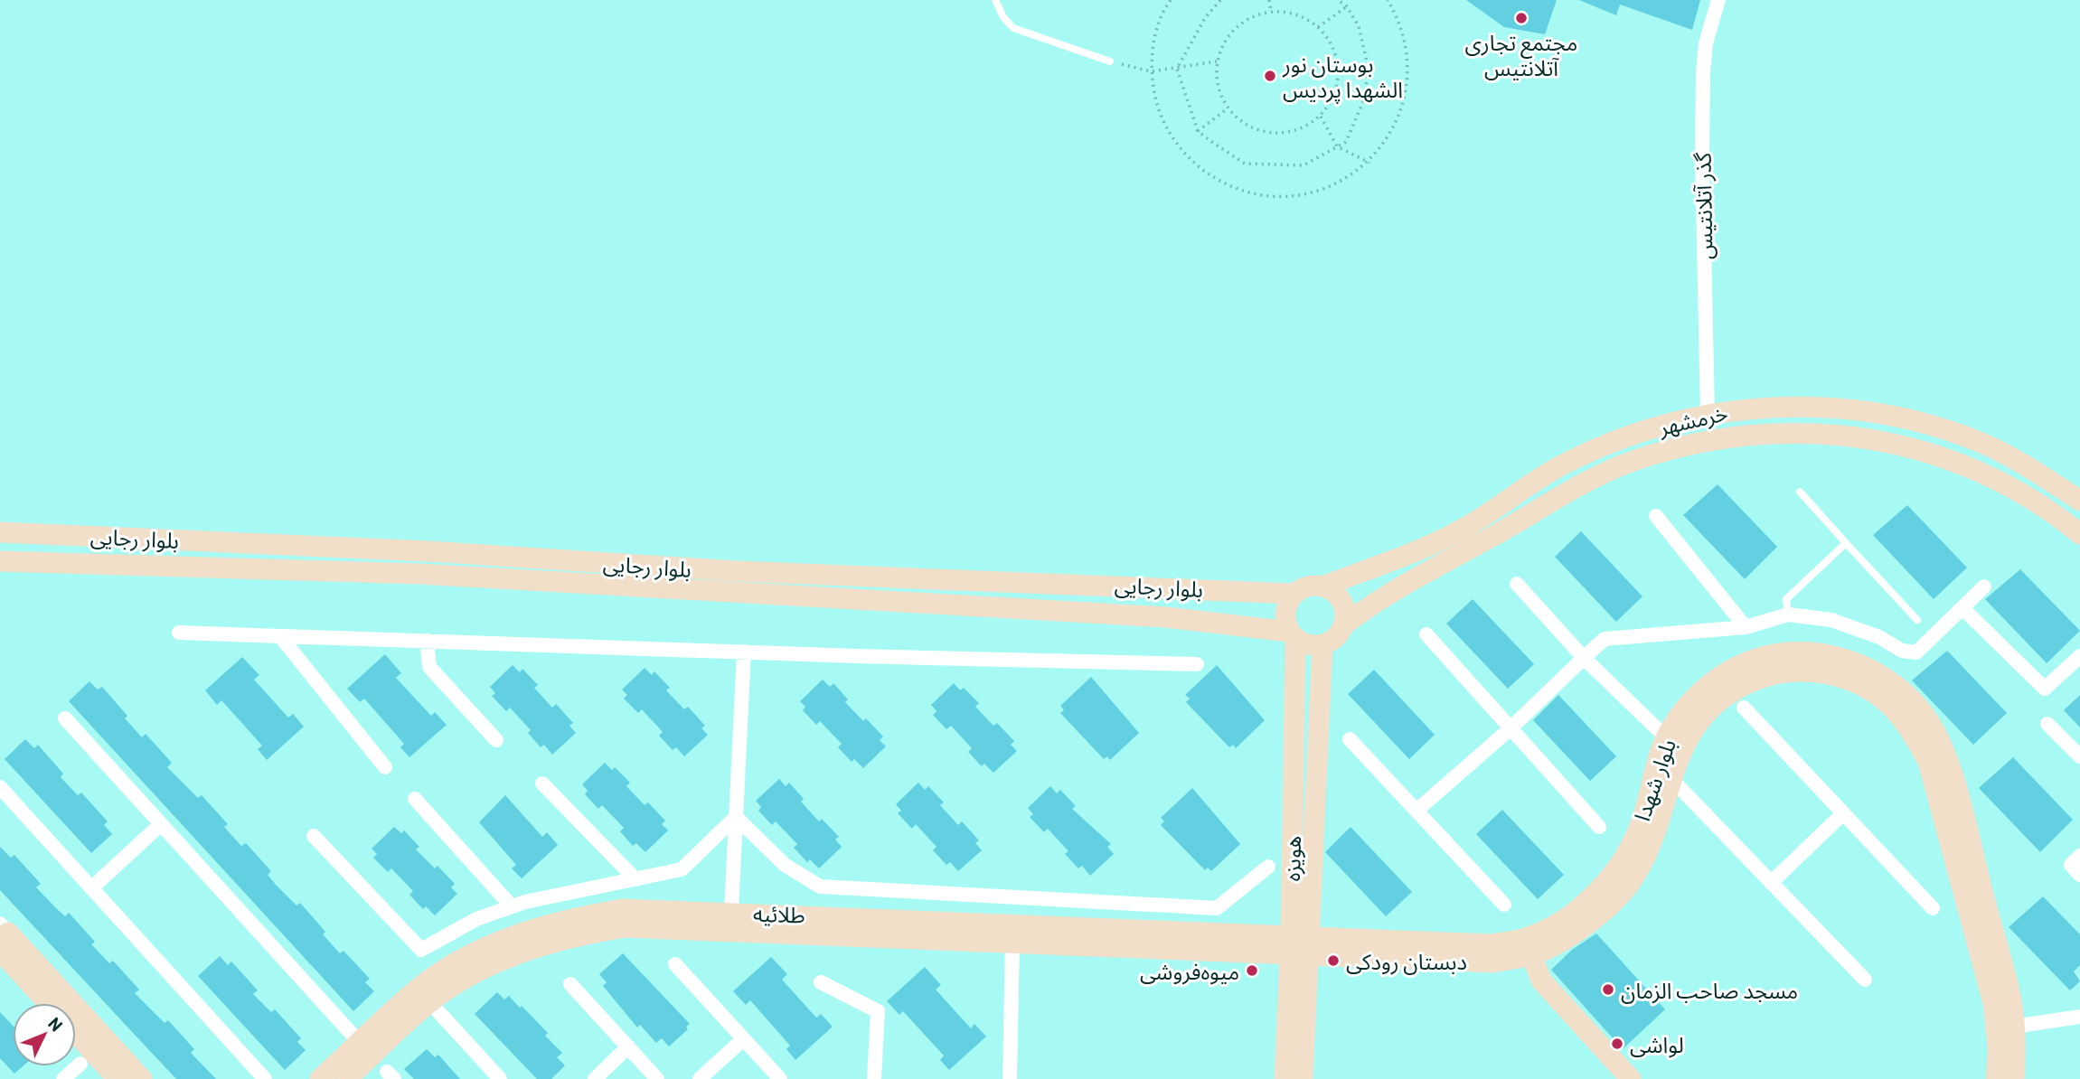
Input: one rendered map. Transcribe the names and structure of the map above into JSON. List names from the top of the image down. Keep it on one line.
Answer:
{"streets":{"main road":["خرمشهر","بلوار رجایی","بلوار شهدا","هویزه","طلائیه"],"street":["گذر آتلانتیس"]},"crossings":[["گذر آتلانتیس","خرمشهر"],["خرمشهر","بلوار رجایی"],["خرمشهر","هویزه"],["بلوار رجایی","هویزه"],["بلوار شهدا","هویزه"],["بلوار شهدا","طلائیه"],["هویزه","طلائیه"]],"places":["مجتمع تجاری آتلانتیس","بوستان نور الشهدا پردیس","دبستان رودکی","میوه‌فروشی","مسجد صاحب الزمان","لواشی"],"north":"top right"}
